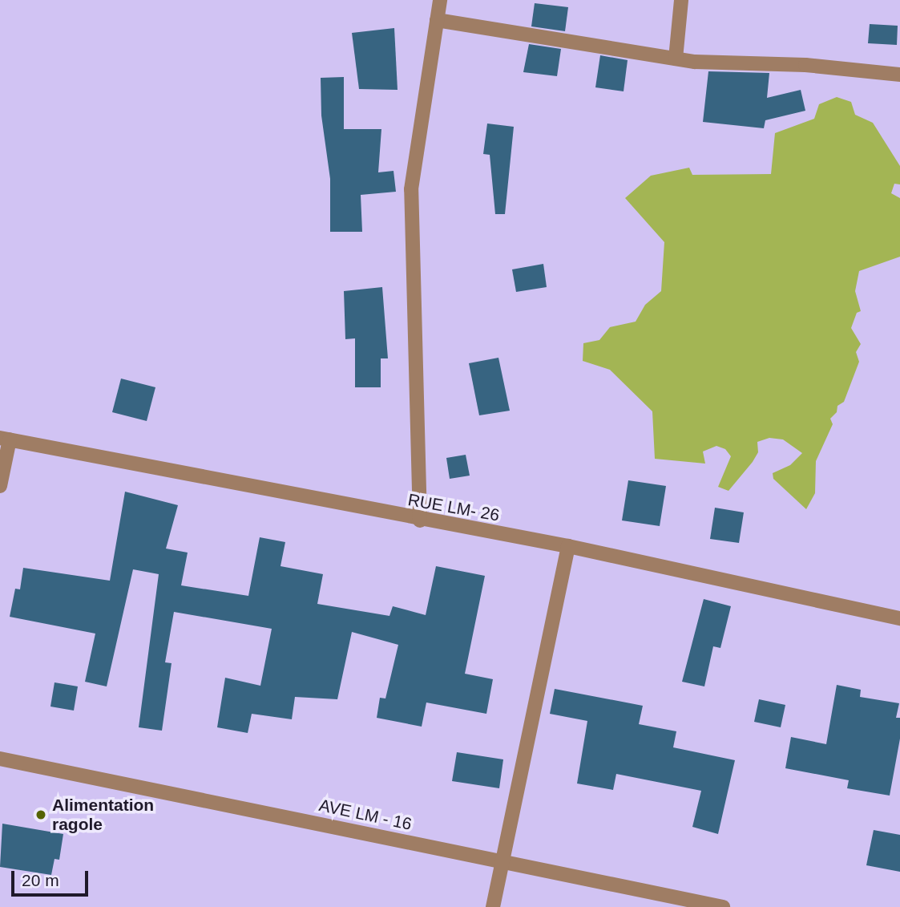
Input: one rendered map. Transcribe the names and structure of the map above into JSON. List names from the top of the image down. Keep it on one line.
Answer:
{"streets":{"street":["RUE LM- 26","AVE LM - 16"]},"places":["Alimentation ragole"],"scale_bar":"20 m"}
